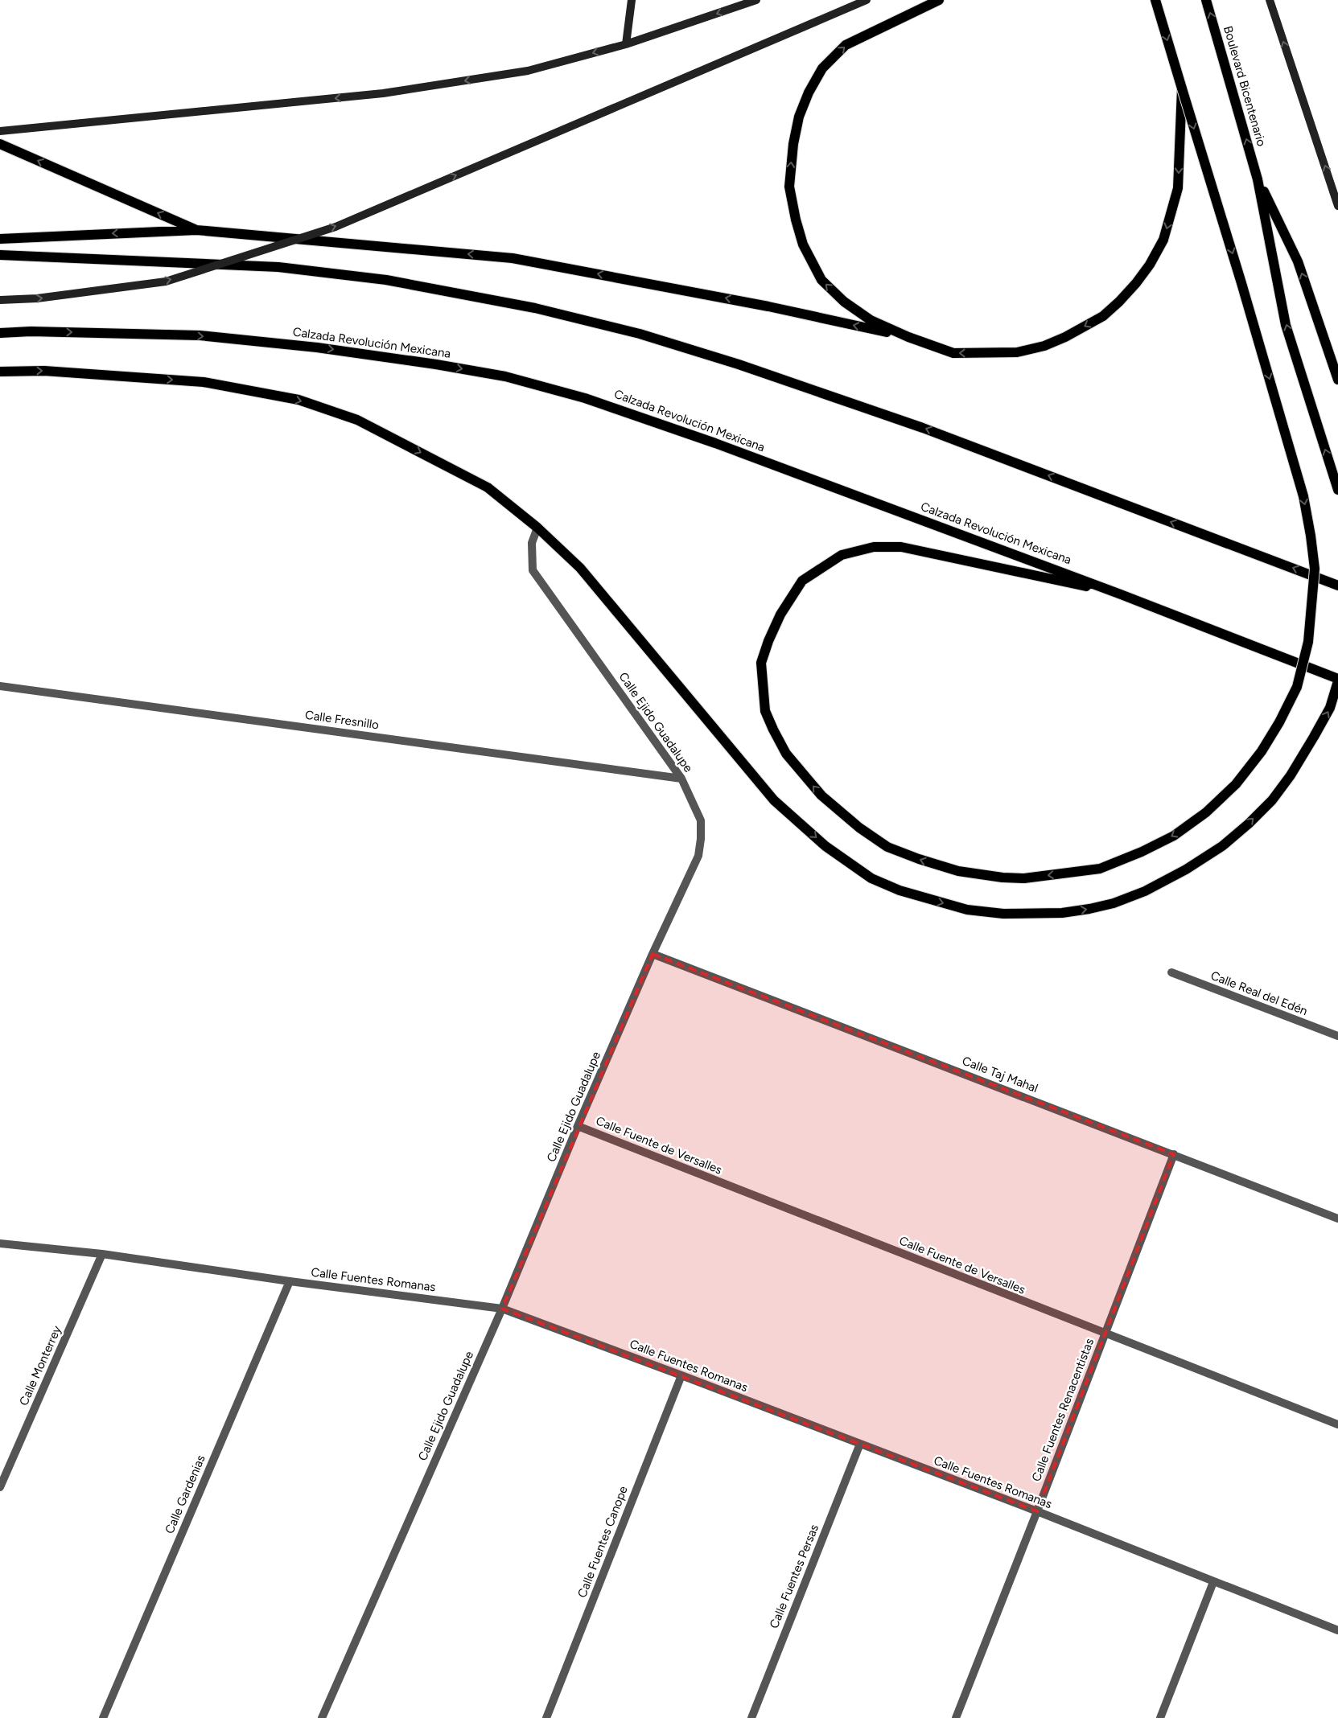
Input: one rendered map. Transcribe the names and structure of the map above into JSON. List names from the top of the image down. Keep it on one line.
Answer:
{"streets":{"main road":["Boulevard Bicentenario","Calzada Revolución Mexicana"],"street":["Calle Fresnillo","Calle Ejido Guadalupe","Calle Real del Edén","Calle Taj Mahal","Calle Fuente de Versalles","Calle Fuentes Romanas","Calle Monterrey","Calle Fuentes Renacentistas","Calle Gardenias","Calle Fuentes Canope","Calle Fuentes Persas"]},"crossings":[["Calle Fresnillo","Calle Ejido Guadalupe"],["Calle Ejido Guadalupe","Calle Taj Mahal"],["Calle Ejido Guadalupe","Calle Fuente de Versalles"],["Calle Ejido Guadalupe","Calle Fuentes Romanas"],["Calle Taj Mahal","Calle Fuentes Renacentistas"],["Calle Fuente de Versalles","Calle Fuentes Renacentistas"],["Calle Fuentes Romanas","Calle Monterrey"],["Calle Fuentes Romanas","Calle Fuentes Renacentistas"],["Calle Fuentes Romanas","Calle Gardenias"],["Calle Fuentes Romanas","Calle Fuentes Canope"],["Calle Fuentes Romanas","Calle Fuentes Persas"]]}
